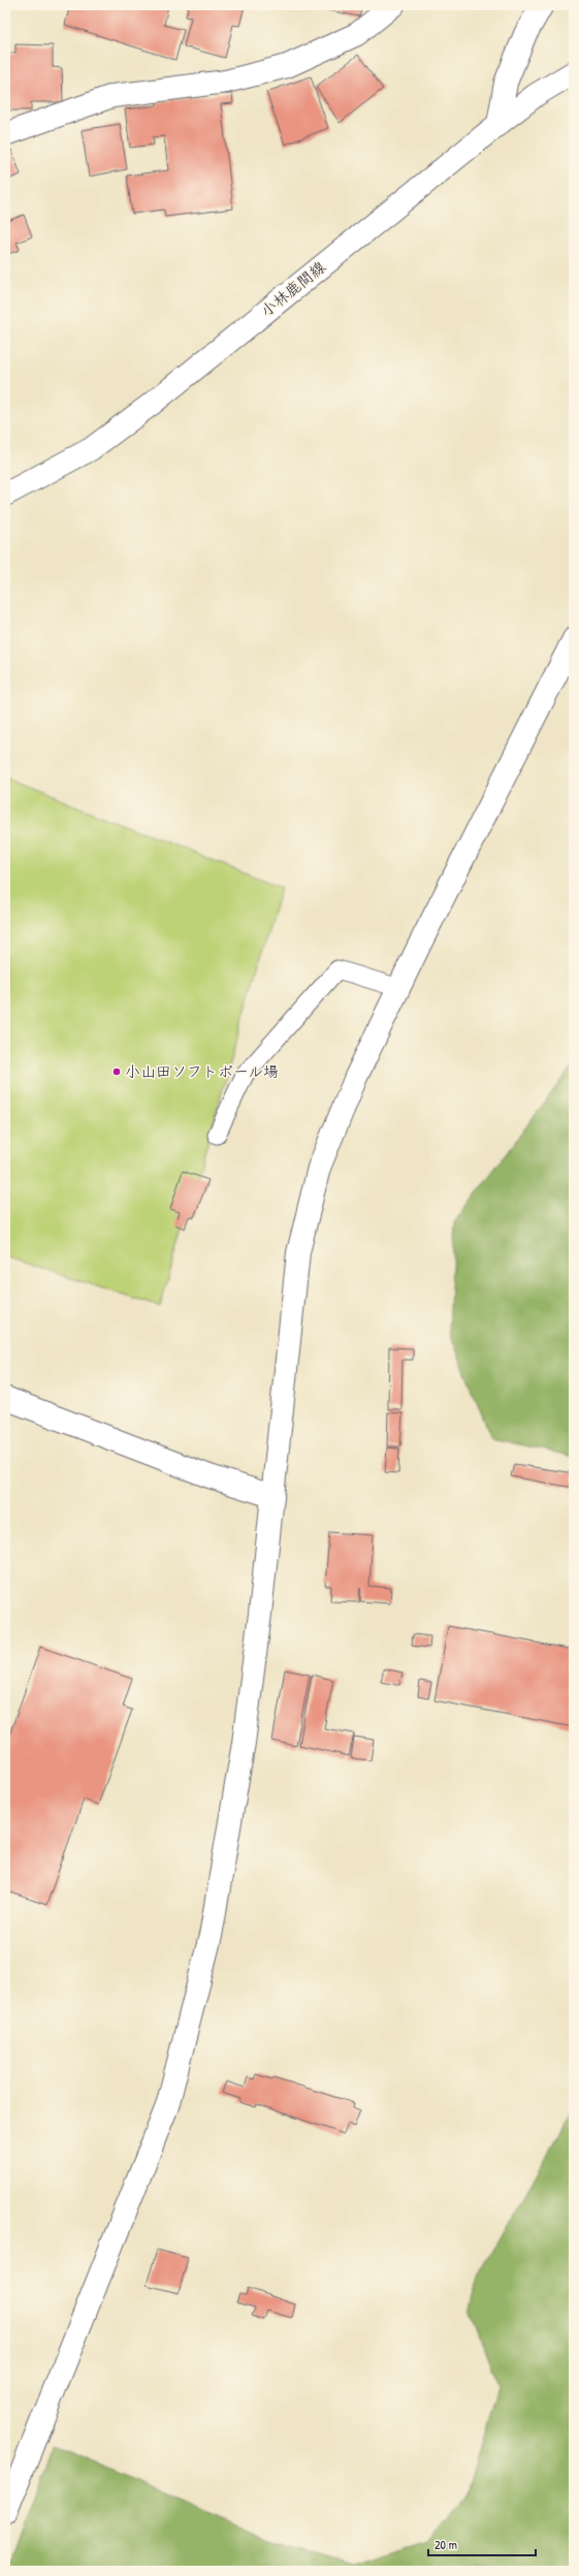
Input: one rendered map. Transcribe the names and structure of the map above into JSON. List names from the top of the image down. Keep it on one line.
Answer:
{"streets":{"street":["小林鹿間線"]},"places":["小山田ソフトボール場"],"scale_bar":"20 m"}
